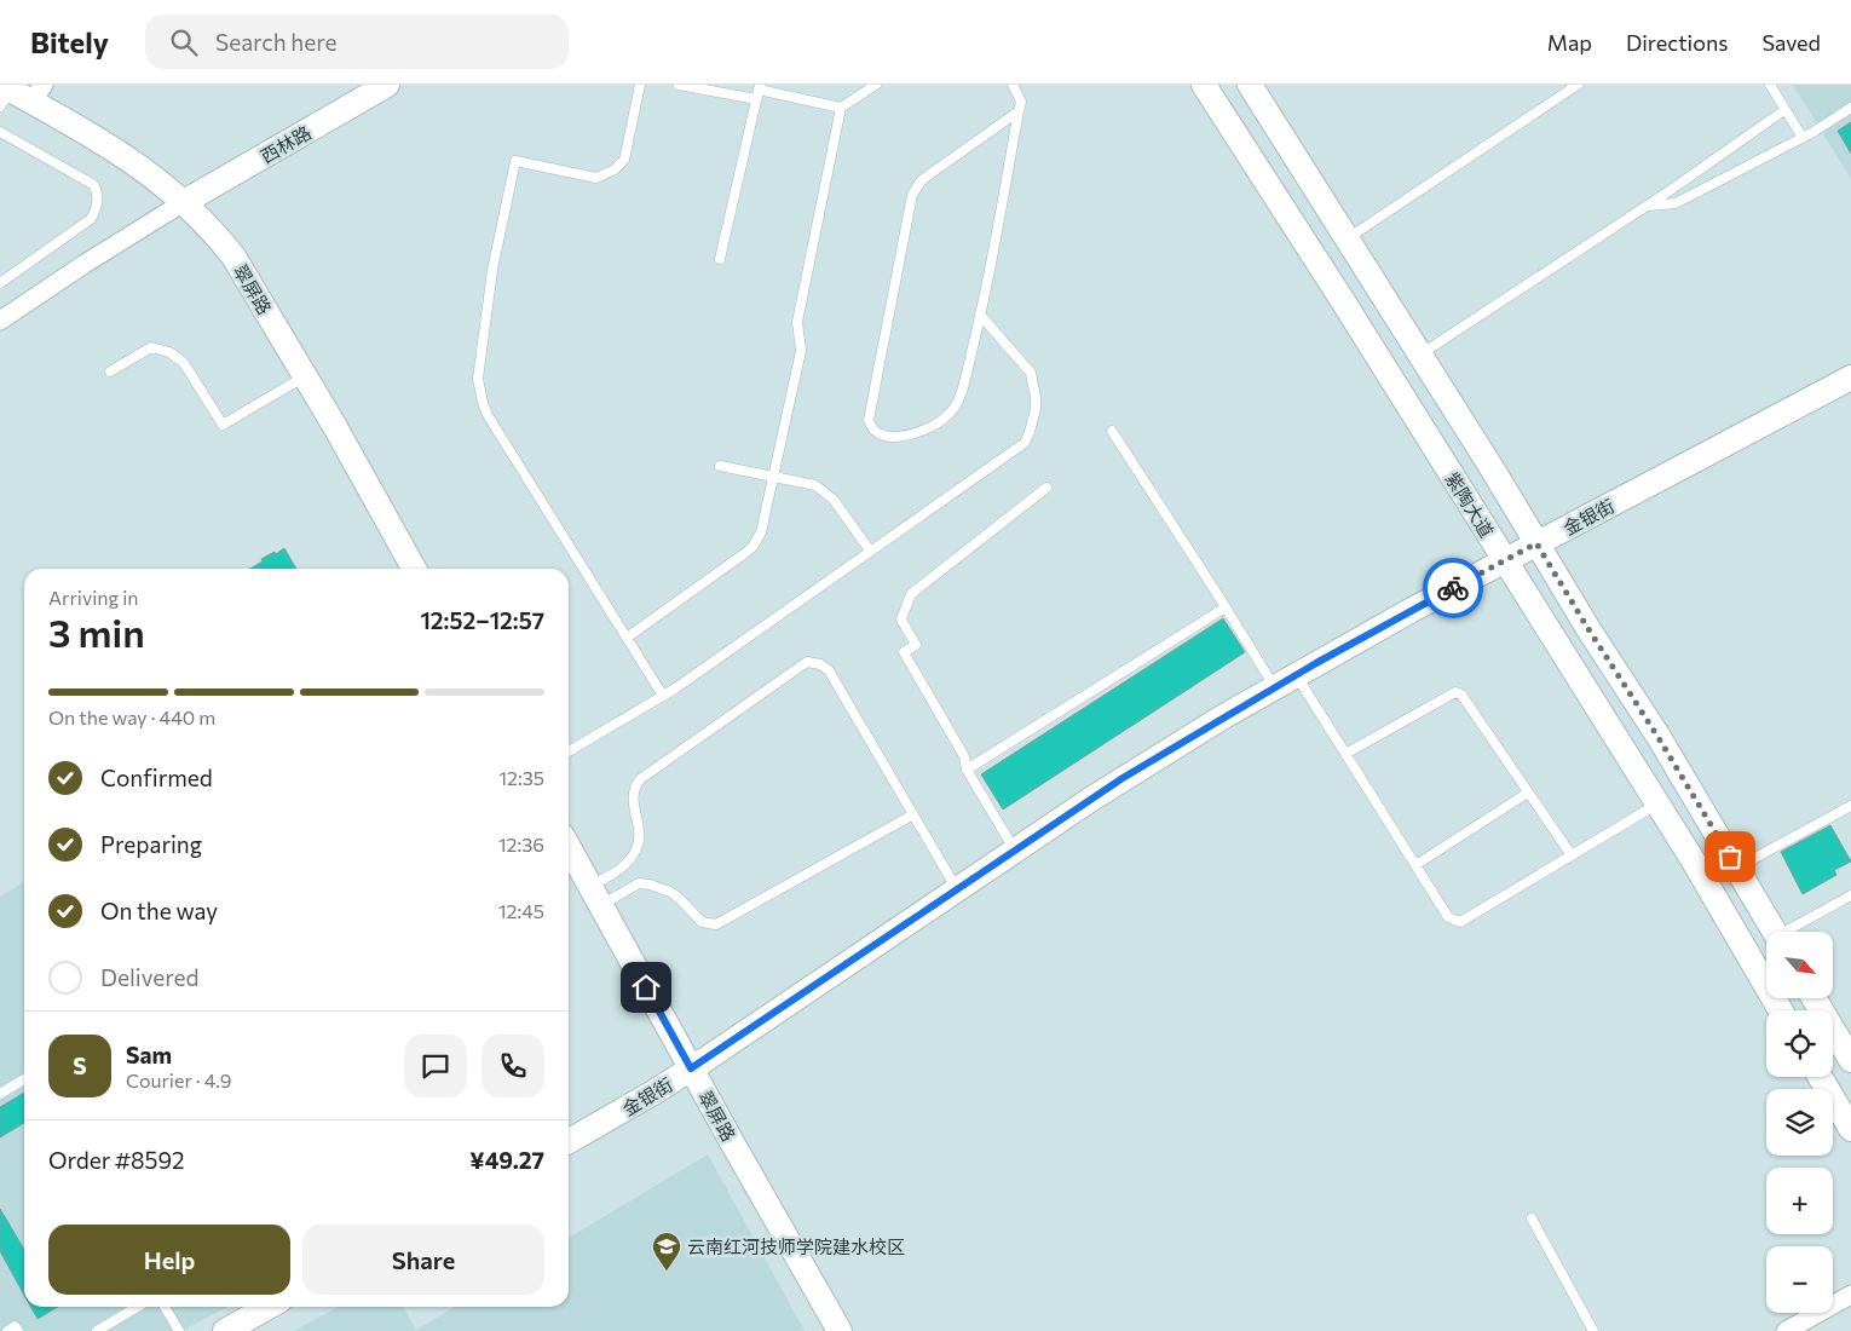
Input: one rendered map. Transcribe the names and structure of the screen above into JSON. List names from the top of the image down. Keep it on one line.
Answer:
{"streets":{"street":["西林路","翠屏路","紫陶大道","金银街"]},"crossings":[["西林路","翠屏路"],["翠屏路","金银街"],["紫陶大道","金银街"]],"places":{"school or university":["云南红河技师学院建水校区"]},"north":"bottom right","page":{"header":"Bitely","search":"Search here","nav":["Map","Directions","Saved"],"heading":["3 min","Arriving in","12:52–12:57"],"panel":["Sam","Courier · 4.9","Order #8592","¥49.27"],"bar":"On the way · 440 m","list":[["Confirmed","12:35"],["Preparing","12:36"],["On the way","12:45"],"Delivered"],"map_buttons":["+","−"],"round":"S","buttons":["Help","Share"]}}
